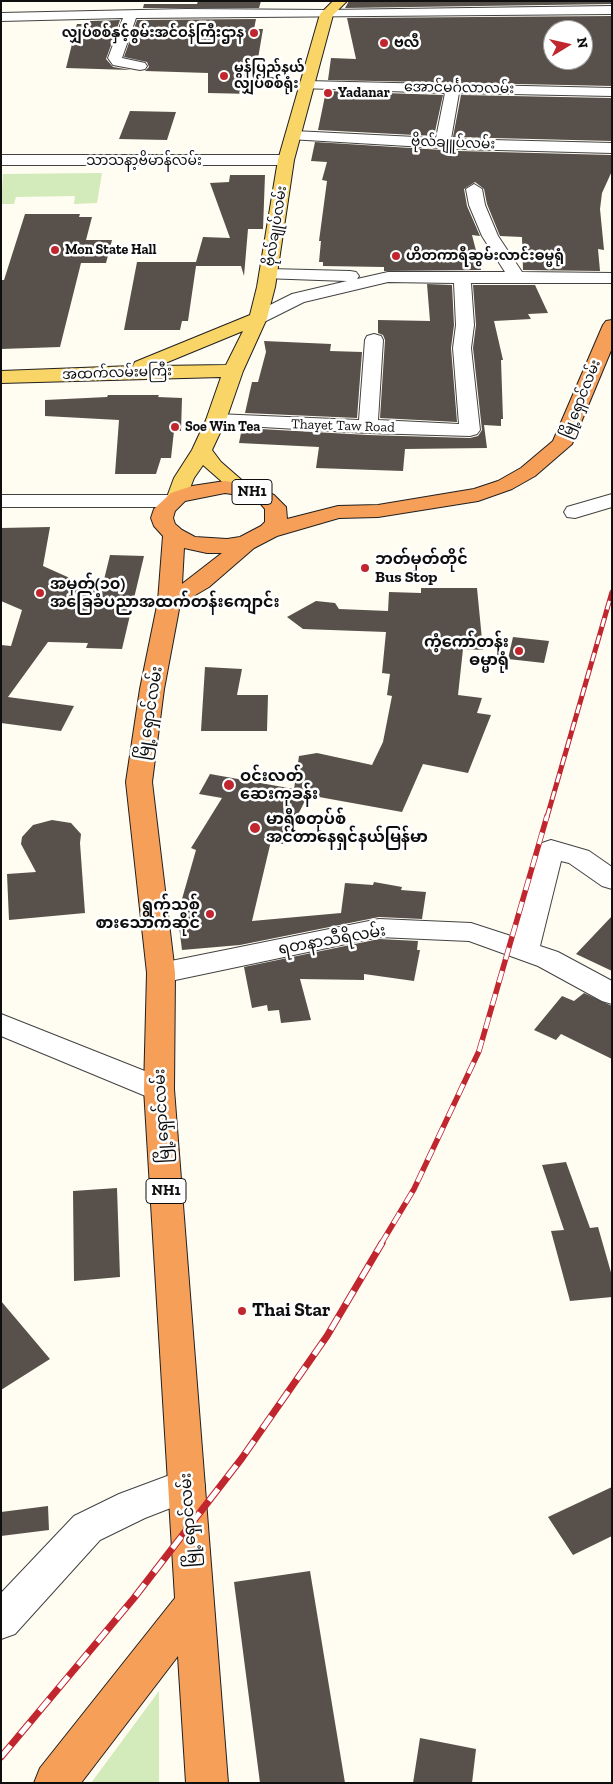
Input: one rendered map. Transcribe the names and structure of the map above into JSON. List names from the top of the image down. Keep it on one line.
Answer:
{"streets":{"highway":["မြို့ရှောင်လမ်း","NH1"],"main road":["ဗိုလ်ချုပ်လမ်း","အထက်လမ်းမကြီး"],"street":["အောင်မင်္ဂလာလမ်း","ဗိုလ်ချူပ်လမ်း","သာသနာ့ဗိမာန်လမ်း","Thayet Taw Road","ရတနာသီရိလမ်း"]},"crossings":[["အောင်မင်္ဂလာလမ်း","ဗိုလ်ချုပ်လမ်း"],["ဗိုလ်ချူပ်လမ်း","ဗိုလ်ချုပ်လမ်း"],["သာသနာ့ဗိမာန်လမ်း","ဗိုလ်ချုပ်လမ်း"],["ဗိုလ်ချုပ်လမ်း","အထက်လမ်းမကြီး"],["ဗိုလ်ချုပ်လမ်း","Thayet Taw Road"],["ဗိုလ်ချုပ်လမ်း","NH1"],["မြို့ရှောင်လမ်း","NH1"],["မြို့ရှောင်လမ်း","ရတနာသီရိလမ်း"]],"places":["လျှပ်စစ်နှင့်စွမ်းအင်ဝန်ကြီးဌာန","ဗလီ","မွန်ပြည်နယ် လျှပ်စစ်ရုံး","Yadanar","Mon State Hall","ဟိတကာရီဆွမ်းလာင်းဓမ္မရုံ","Soe Win Tea","ဘတ်မှတ်တိုင် Bus Stop","အမှတ်(၁၀) အခြေခံပညာအထက်တန်းကျောင်း","ကံ့ကော်တန်း ဓမ္မာရုံ","ဝင်းလတ် ဆေးကုခန်း","မာရီစတုပ်စ် အင်တာနေရှင်နယ်မြန်မာ","ရွက်သစ် စားသောက်ဆိုင်","Thai Star"],"north":"right"}
